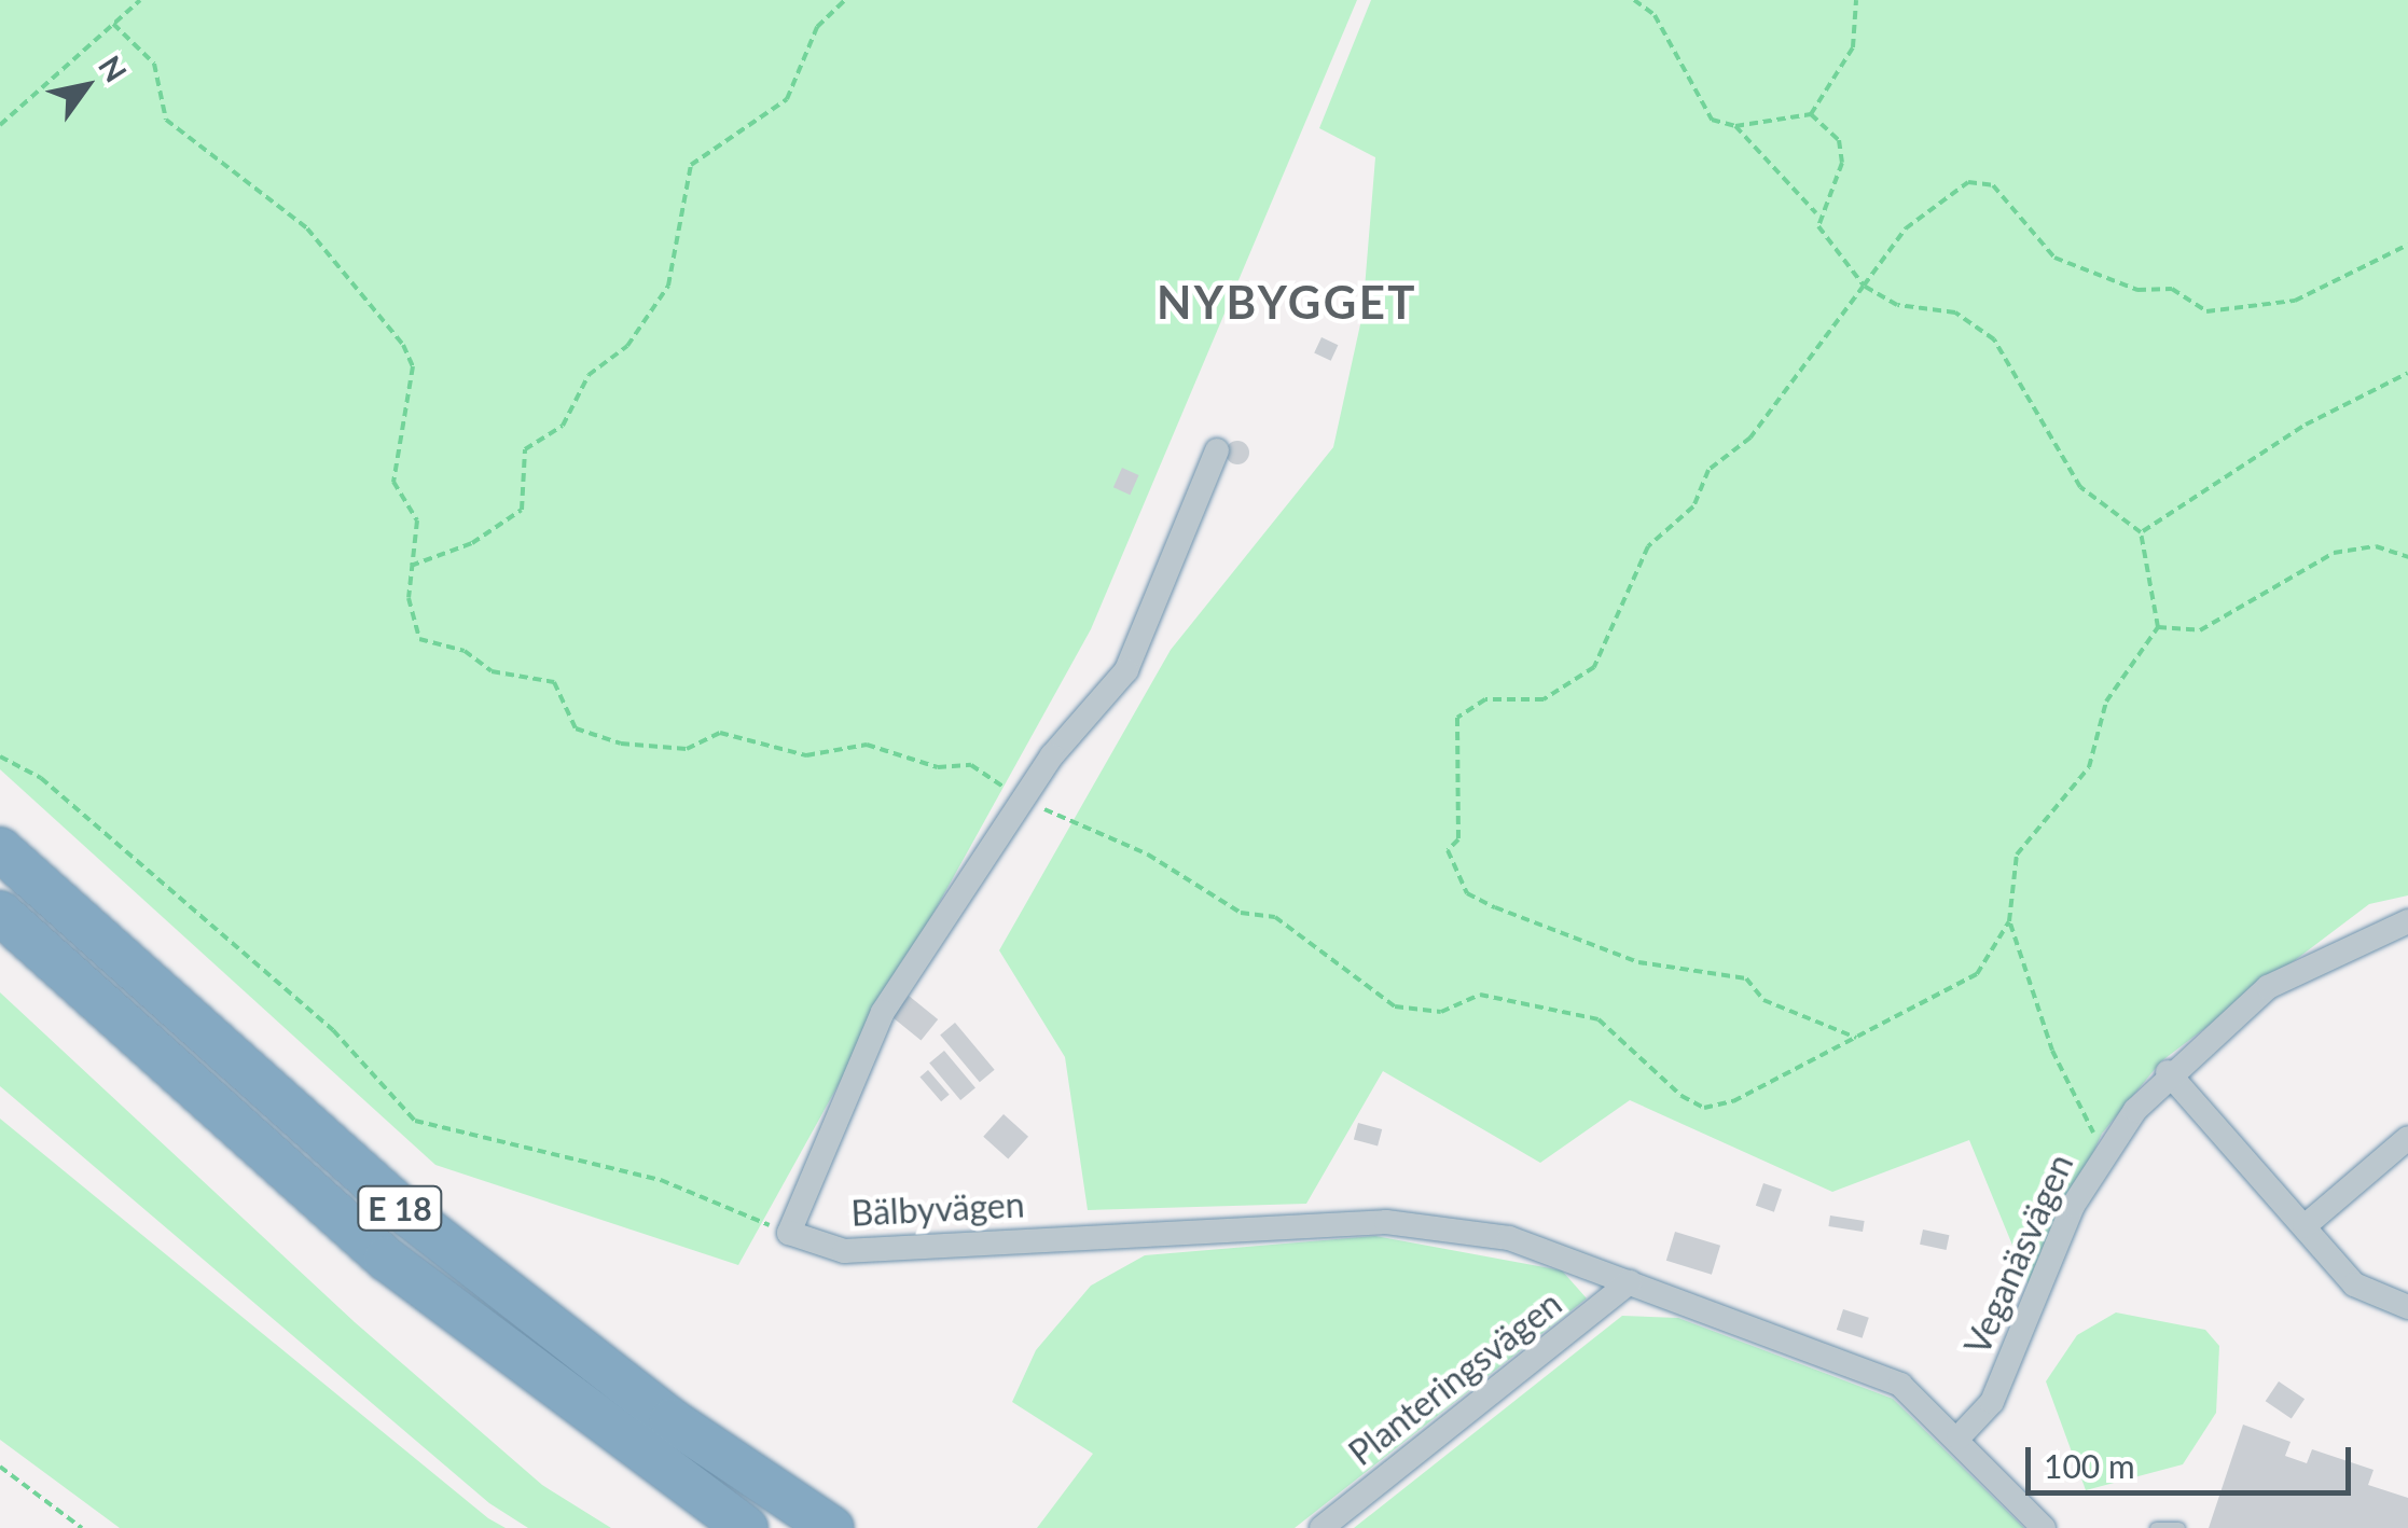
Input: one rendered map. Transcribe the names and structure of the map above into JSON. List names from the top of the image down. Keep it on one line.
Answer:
{"streets":{"highway":["E 18"],"street":["Bälbyvägen","Veganäsvägen","Planteringsvägen"]},"crossings":[["Bälbyvägen","Veganäsvägen"],["Bälbyvägen","Planteringsvägen"]],"districts":["NYBYGGET"],"scale_bar":"100 m","north":"top right"}
